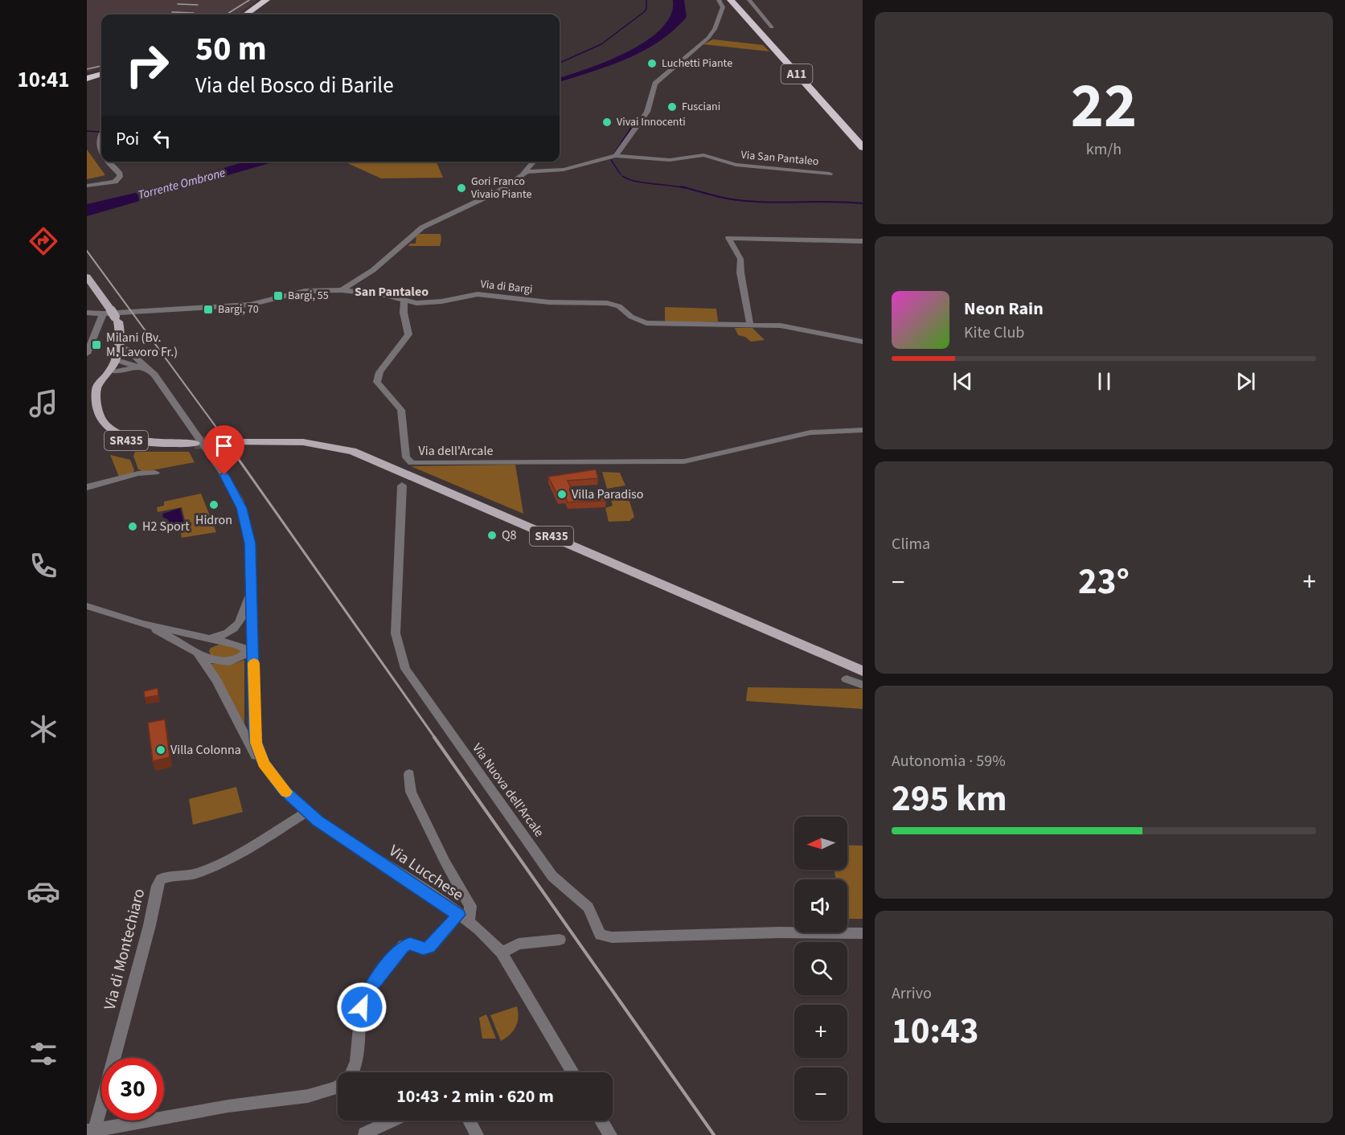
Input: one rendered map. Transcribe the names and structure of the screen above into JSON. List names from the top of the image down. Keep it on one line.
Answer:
{"streets":{"highway":["A11"],"main road":["SR435"],"street":["Via San Pantaleo","Via di Bargi","Via dell'Arcale","Via Nuova dell'Arcale","Via Lucchese","Via di Montechiaro"]},"crossings":[["Via di Bargi","Via dell'Arcale"],["Via Lucchese","Via di Montechiaro"]],"districts":["San Pantaleo"],"water":["Torrente Ombrone"],"places":{"other":["Luchetti Piante","Fusciani","Vivai Innocenti","Gori Franco Vivaio Piante","Villa Paradiso","Hidron","H2 Sport","Q8","Villa Colonna"],"transit":["Bargi, 55","Bargi, 70","Milani (Bv. M. Lavoro Fr.)"]},"north":"left","page":{"tabs":"10:41","tile":[["22","km/h"],"Clima",["Autonomia · 59%","295 km"],["Arrivo","10:43"]],"turn":["50 m","Via del Bosco di Barile"],"then":"Poi","song":["Neon Rain","Kite Club"],"heat":["−","23°","+"],"map_buttons":["+","−"],"limit":"30","trip":"10:43 · 2 min · 620 m"}}
